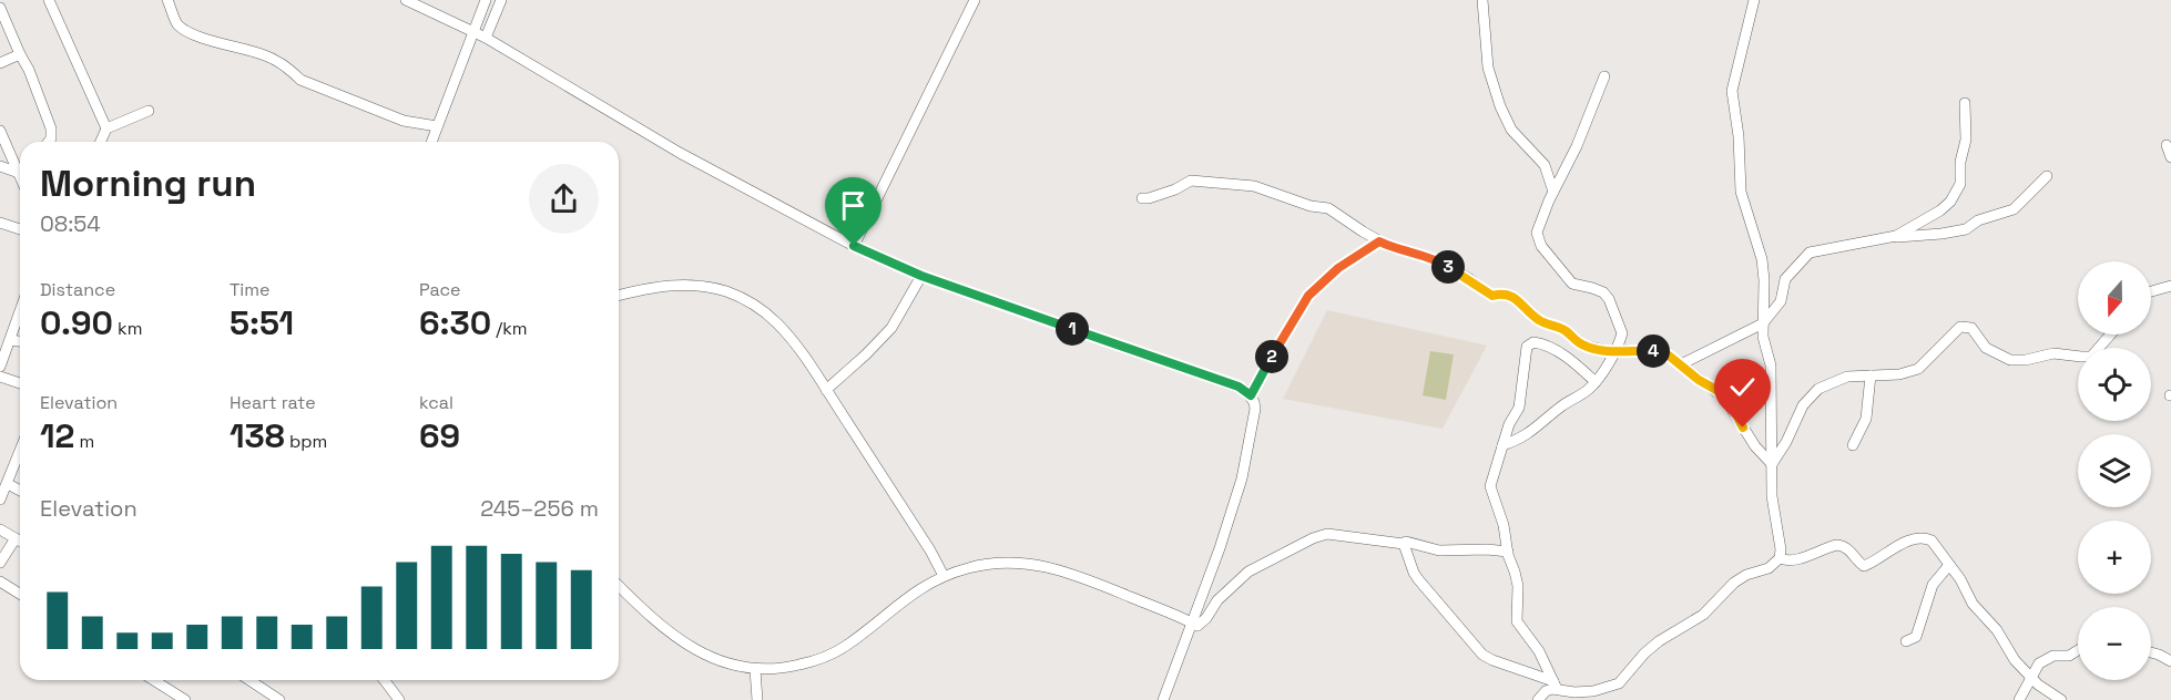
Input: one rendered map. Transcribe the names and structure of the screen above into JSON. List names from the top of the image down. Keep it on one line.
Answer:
{"north":"bottom","page":{"heading":["Morning run","08:54"],"pins":["3","1","4","2"],"stats":[["Distance","0.90 km"],["Time","5:51"],["Pace","6:30 /km"],["Elevation","12 m"],["Heart rate","138 bpm"],["kcal","69"]],"map_buttons":["+","−"],"chart":["Elevation","245–256 m"]}}
